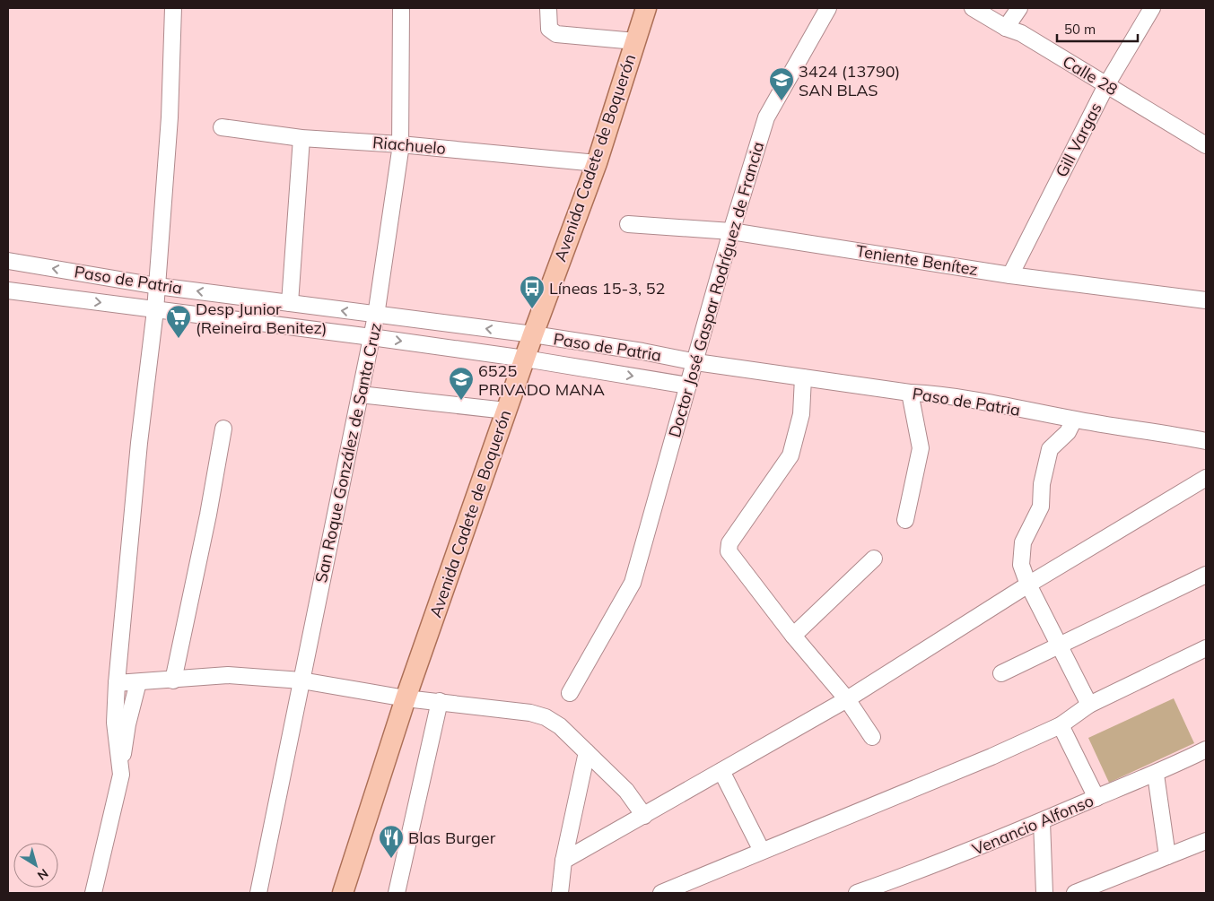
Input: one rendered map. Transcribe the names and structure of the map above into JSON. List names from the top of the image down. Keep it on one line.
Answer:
{"streets":{"main road":["Avenida Cadete de Boquerón"],"street":["Calle 28","Gill Vargas","Riachuelo","Teniente Benítez","Paso de Patria","Doctor José Gaspar Rodríguez de Francia","San Roque González de Santa Cruz","Venancio Alfonso"]},"crossings":[["Calle 28","Gill Vargas"],["Gill Vargas","Teniente Benítez"],["Riachuelo","Avenida Cadete de Boquerón"],["Riachuelo","San Roque González de Santa Cruz"],["Avenida Cadete de Boquerón","Paso de Patria"],["Teniente Benítez","Doctor José Gaspar Rodríguez de Francia"],["Paso de Patria","Doctor José Gaspar Rodríguez de Francia"],["Paso de Patria","San Roque González de Santa Cruz"]],"places":{"school or university":["3424 (13790) SAN BLAS","6525 PRIVADO MANA"],"bus stop":["Líneas 15-3, 52"],"supermarket":["Desp Junior (Reineira Benitez)"],"restaurant":["Blas Burger"]},"scale_bar":"50 m","north":"bottom right"}
